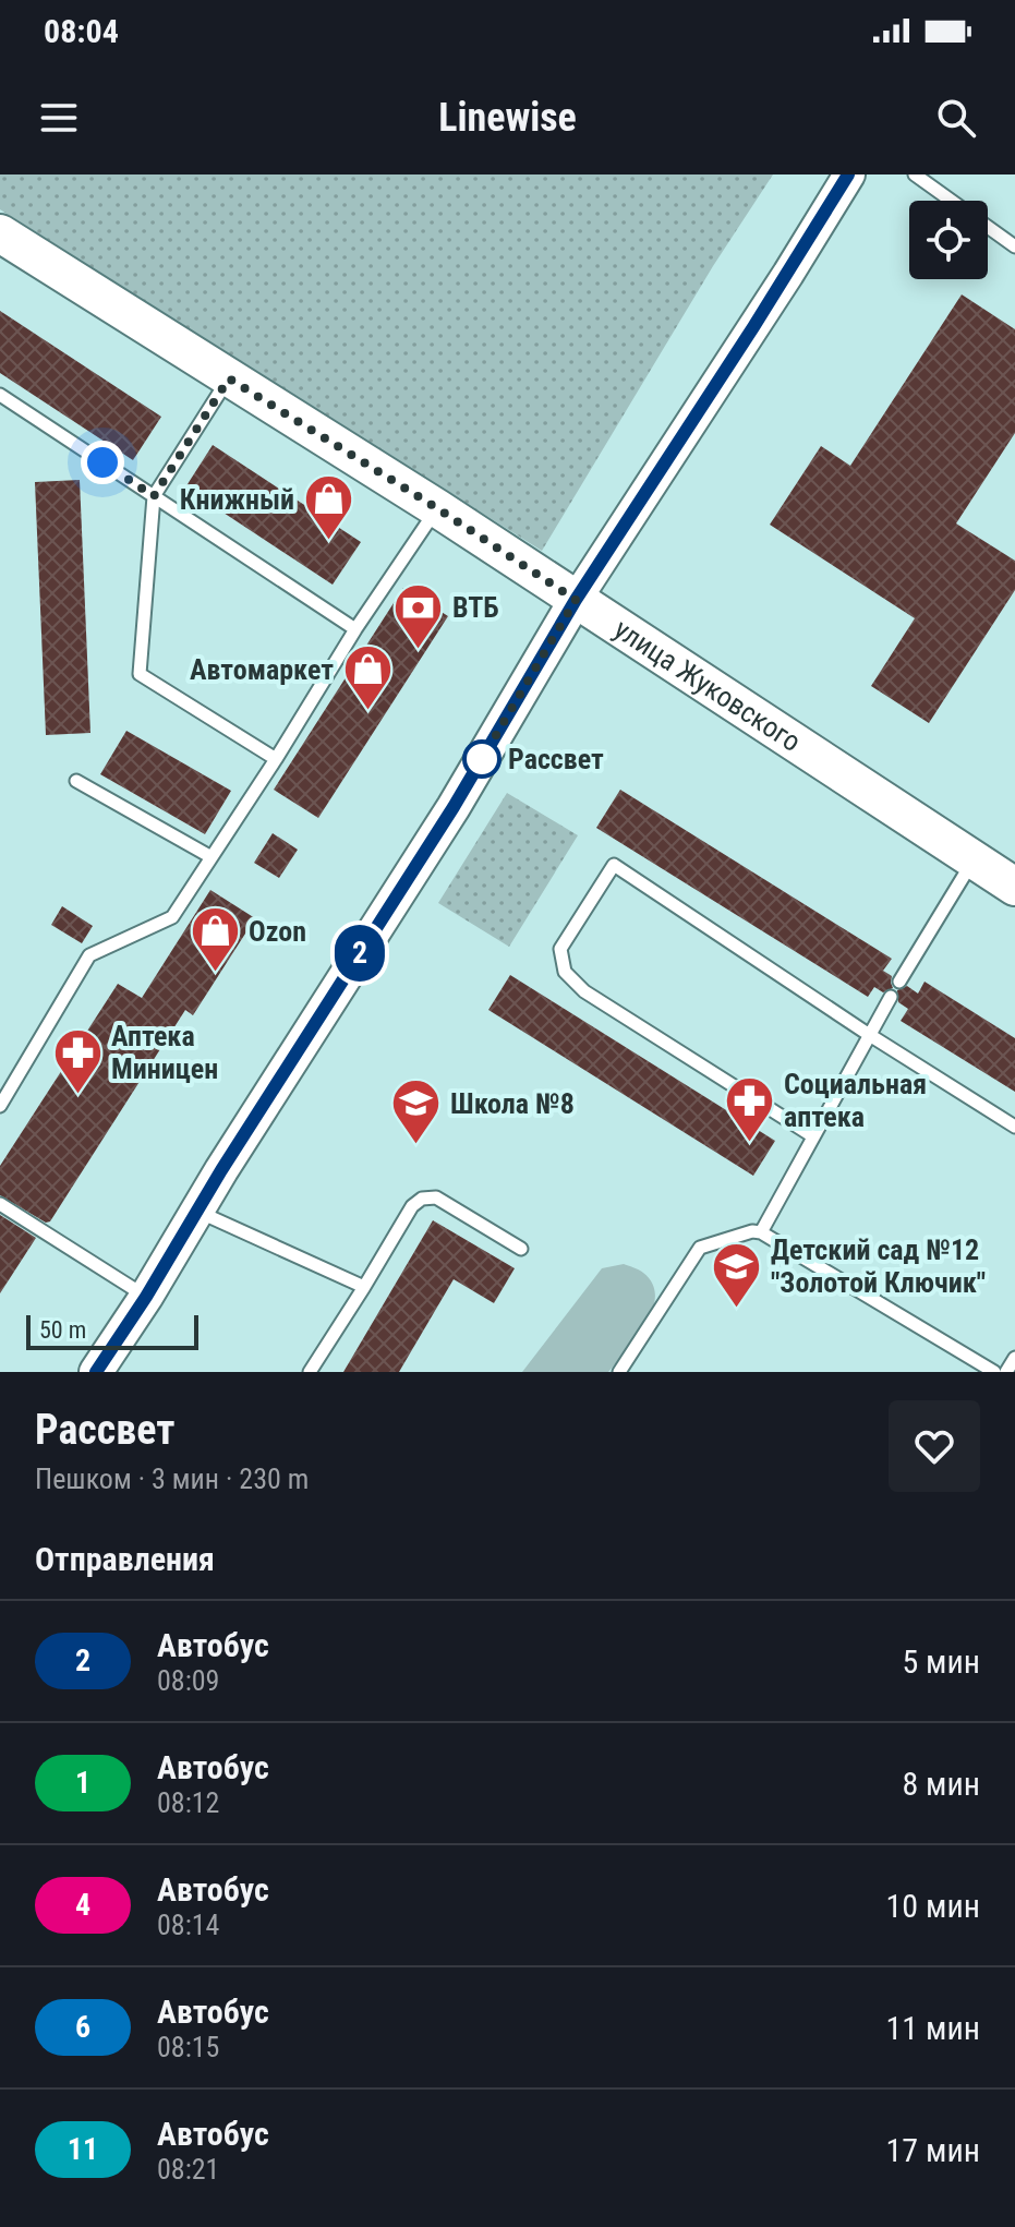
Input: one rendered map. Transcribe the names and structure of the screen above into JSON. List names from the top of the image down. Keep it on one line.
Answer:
{"streets":{"main road":["улица Жуковского"]},"places":{"shop":["Книжный","Автомаркет","Ozon"],"bank":["ВТБ"],"other":["Рассвет"],"pharmacy":["Аптека Миницен","Социальная аптека"],"school or university":["Школа №8","Детский сад №12 \"Золотой Ключик\""]},"lines":["bus line 2"],"scale_bar":"50 m","page":{"status":"08:04","header":"Linewise","on_map":"2","scale":"50 m","heading":[["Рассвет","Пешком · 3 мин · 230 m"],"Отправления"],"list":[{"mark":"2","name":"Автобус","note":"08:09","value":"5 мин"},{"mark":"1","name":"Автобус","note":"08:12","value":"8 мин"},{"mark":"4","name":"Автобус","note":"08:14","value":"10 мин"},{"mark":"6","name":"Автобус","note":"08:15","value":"11 мин"},{"mark":"11","name":"Автобус","note":"08:21","value":"17 мин"}]}}
